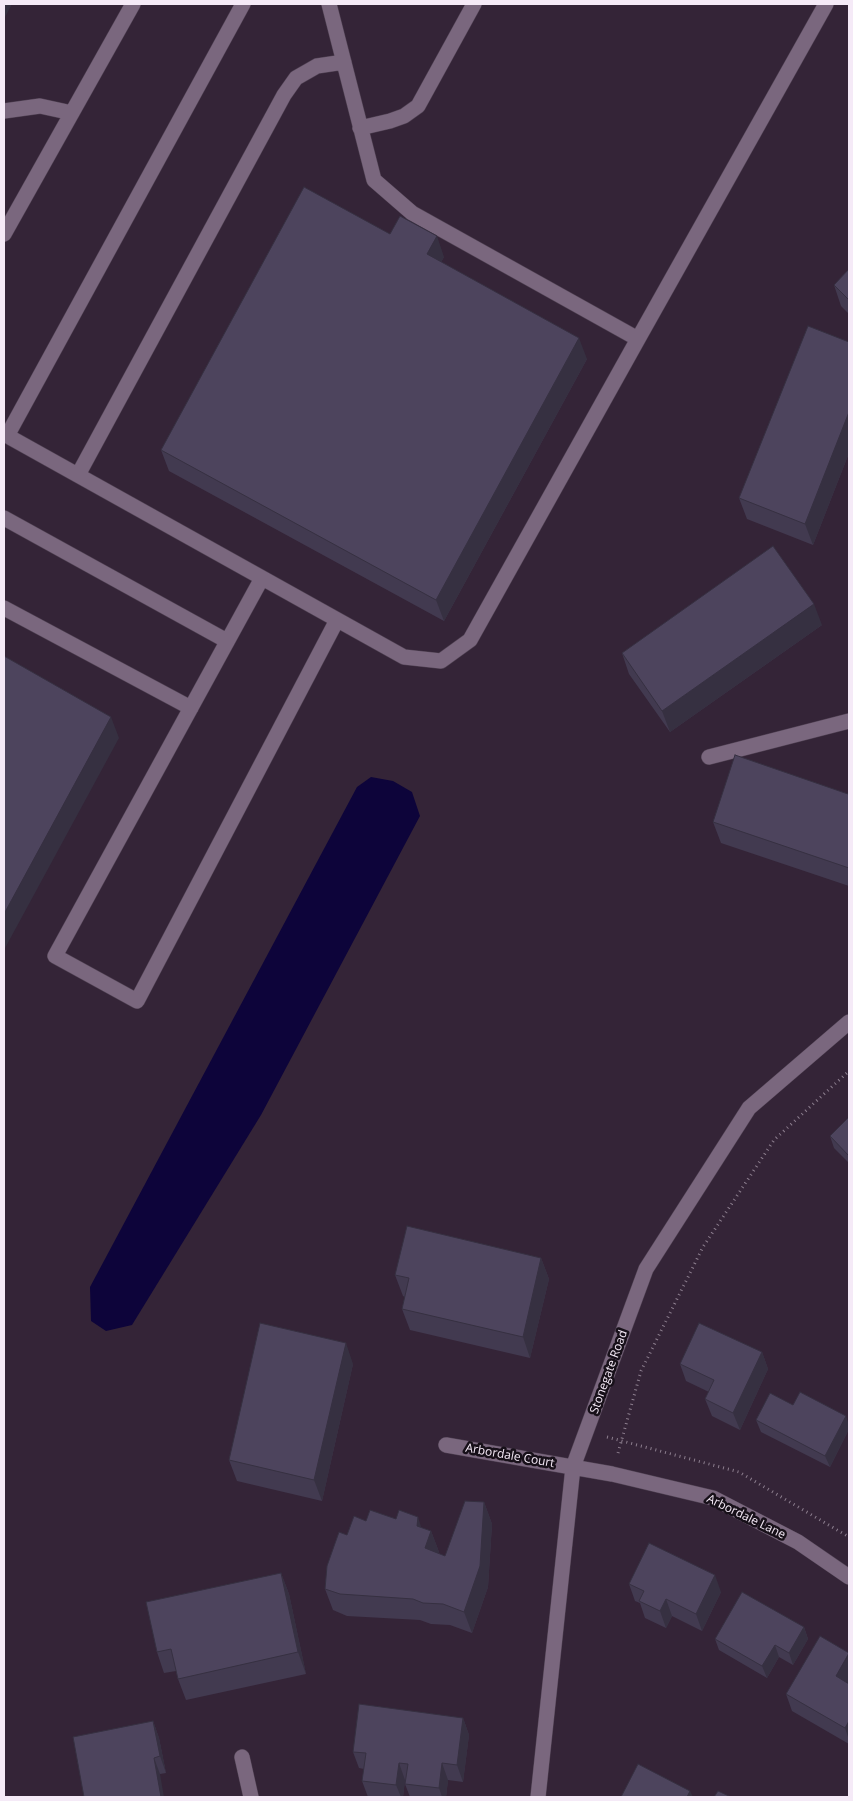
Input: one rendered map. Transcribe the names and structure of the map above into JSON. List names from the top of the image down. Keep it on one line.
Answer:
{"streets":{"street":["Stonegate Road","Arbordale Court","Arbordale Lane"]},"crossings":[["Stonegate Road","Arbordale Court"],["Stonegate Road","Arbordale Lane"],["Arbordale Court","Arbordale Lane"]]}
